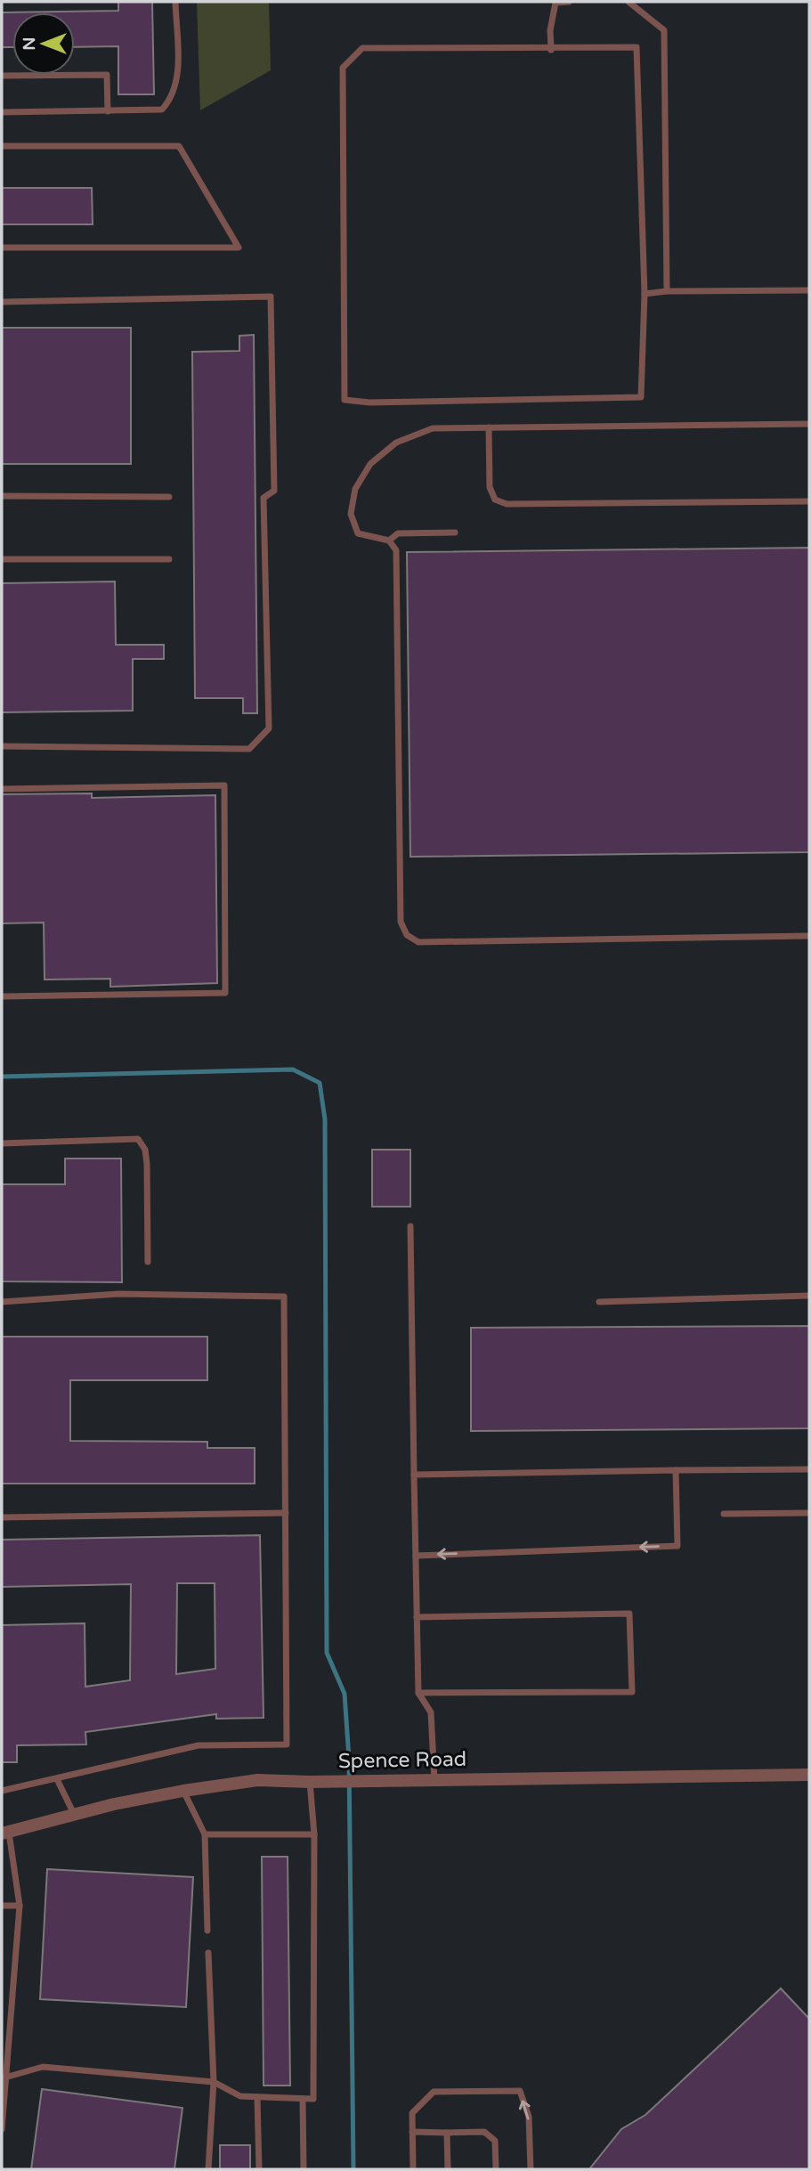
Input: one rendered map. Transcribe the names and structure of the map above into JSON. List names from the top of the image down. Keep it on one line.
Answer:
{"streets":{"street":["Spence Road"]},"north":"left"}
